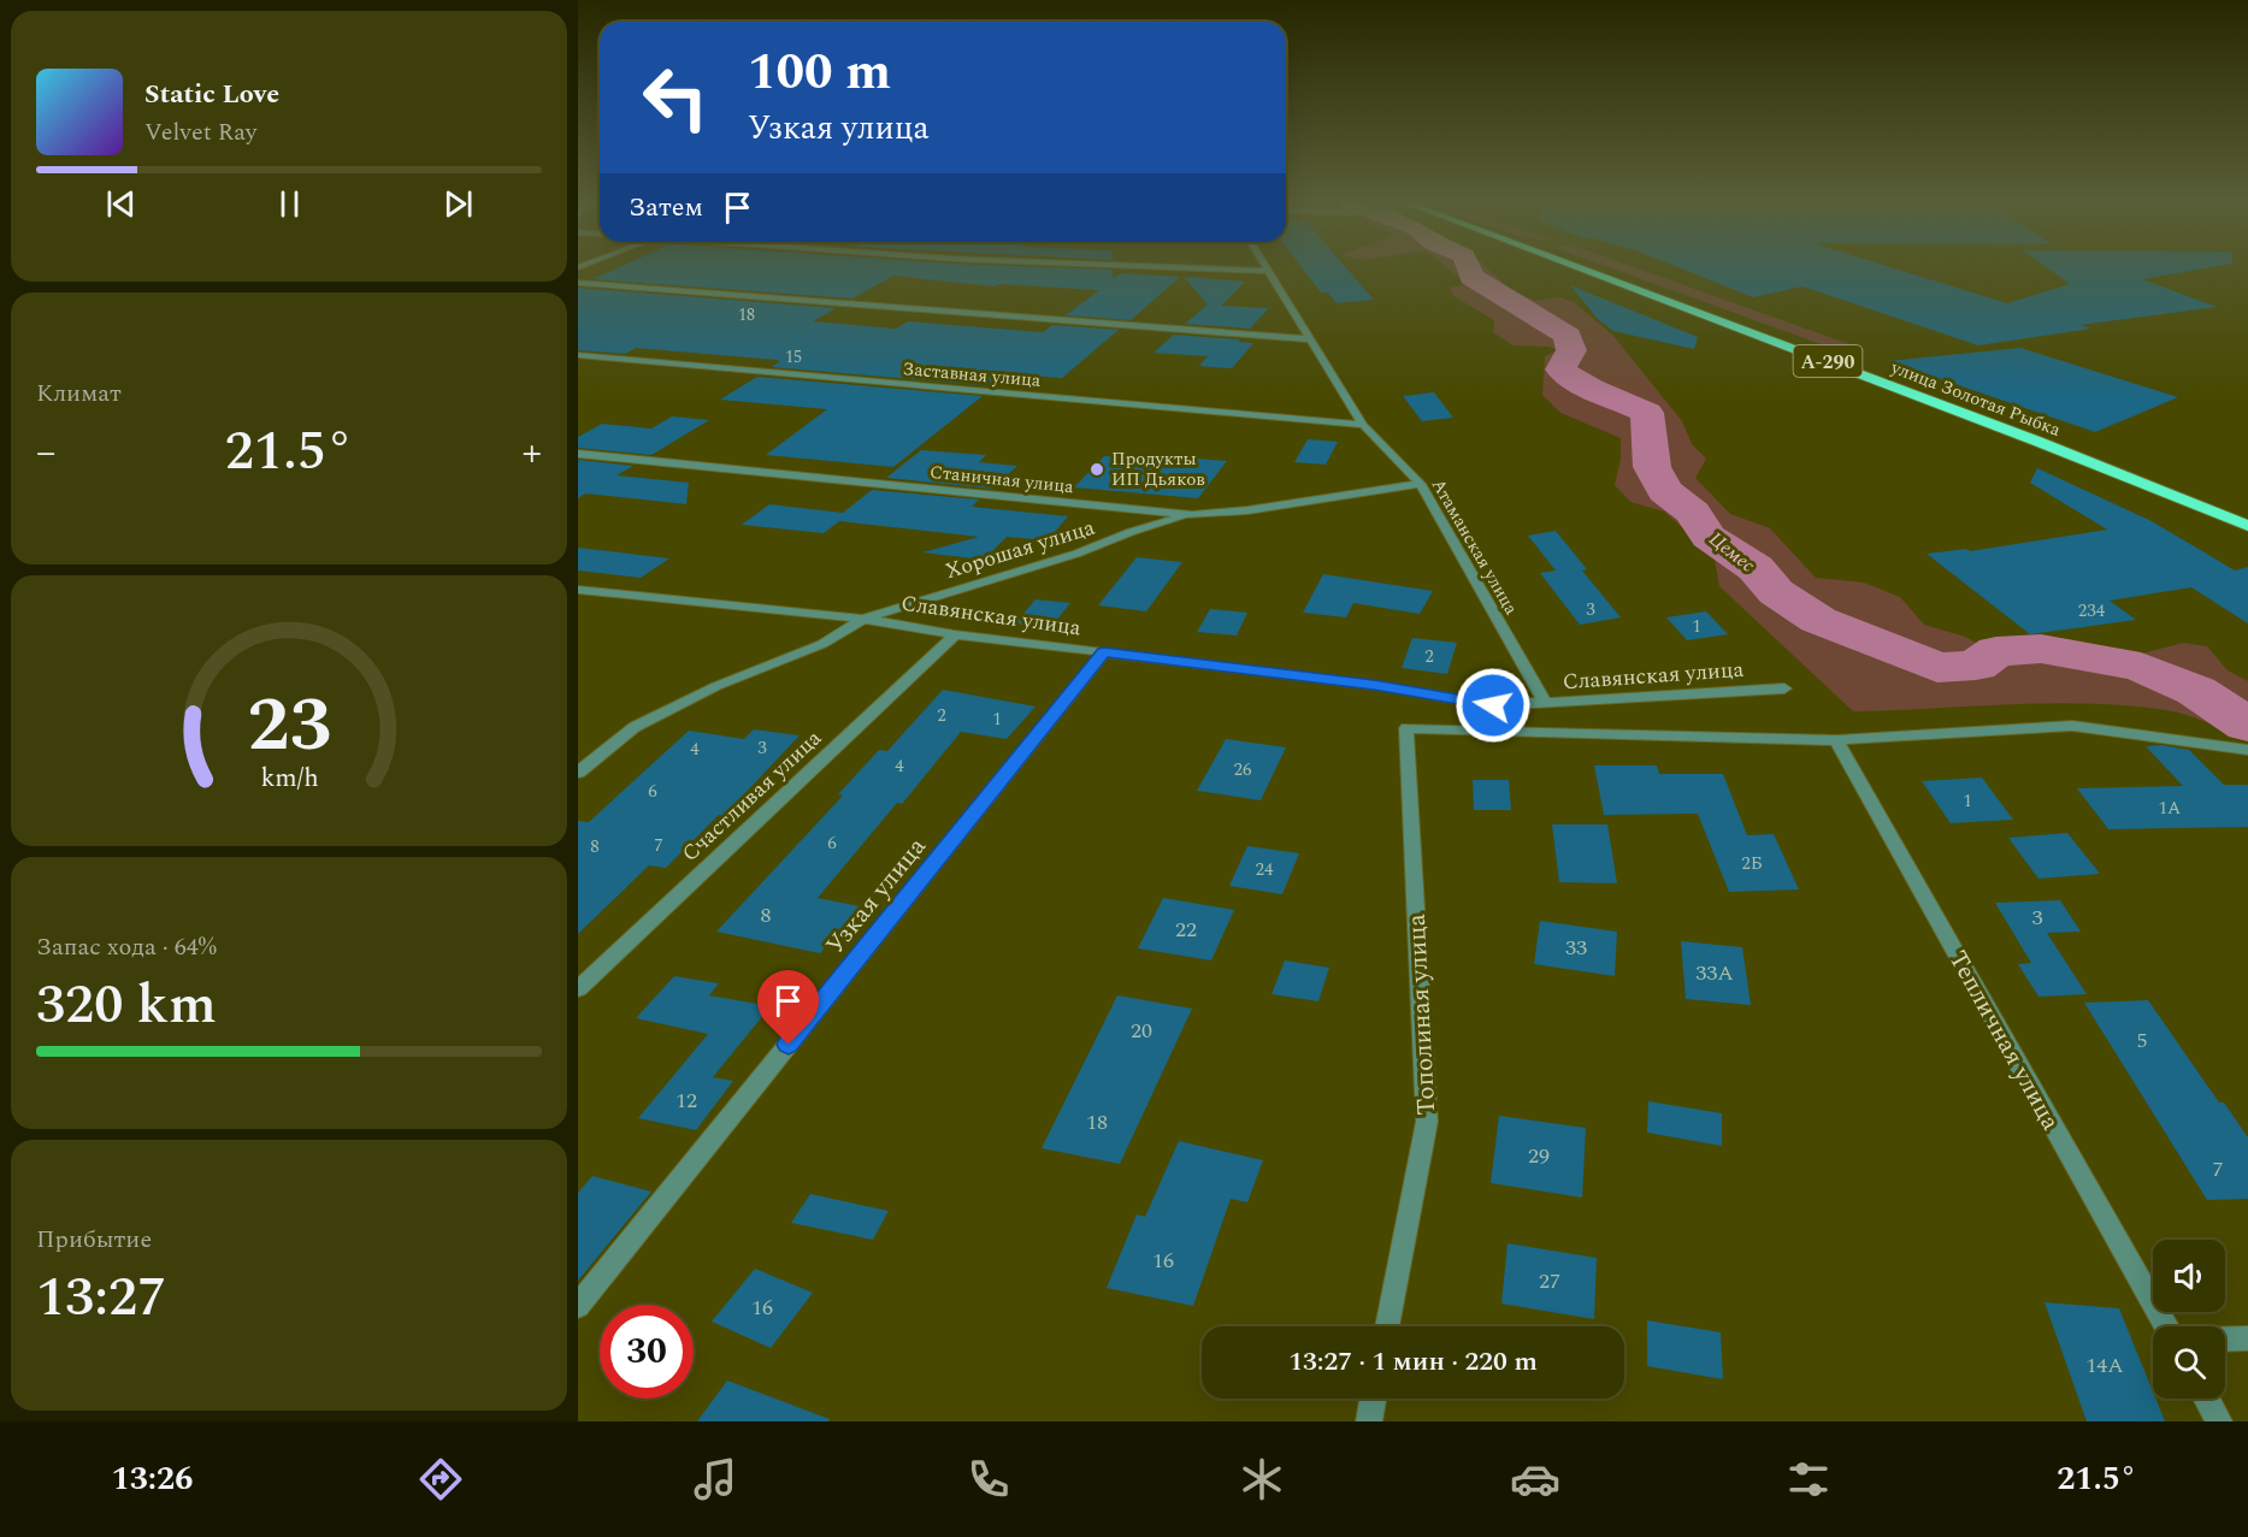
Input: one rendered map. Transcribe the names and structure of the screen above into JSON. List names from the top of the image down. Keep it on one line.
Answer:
{"streets":{"highway":["А-290","улица Золотая Рыбка"],"street":["Заставная улица","Станичная улица","Атаманская улица","Хорошая улица","Славянская улица","Счастливая улица","Узкая улица","Тополиная улица","Тепличная улица"]},"crossings":[["Заставная улица","Атаманская улица"],["Станичная улица","Атаманская улица"],["Станичная улица","Хорошая улица"],["Атаманская улица","Славянская улица"],["Хорошая улица","Славянская улица"],["Славянская улица","Счастливая улица"],["Славянская улица","Узкая улица"],["Тополиная улица","Тепличная улица"]],"water":["Цемес"],"places":["Продукты ИП Дьяков"],"house_numbers":["18","15","3","234","1","2","2","1","3","4","4","26","6","1","1А","6","7","8","2Б","24","8","3","22","33","33А","20","5","12","18","29","7","16","27","16","14А"],"page":{"turn":["100 m","Узкая улица"],"song":["Static Love","Velvet Ray"],"then":"Затем","tile":["Климат",["Запас хода · 64%","320 km"],["Прибытие","13:27"]],"heat":["−","21.5°","+"],"limit":"30","trip":"13:27 · 1 мин · 220 m","tabs":["13:26","21.5°"],"gauge":["23","km/h"]}}
